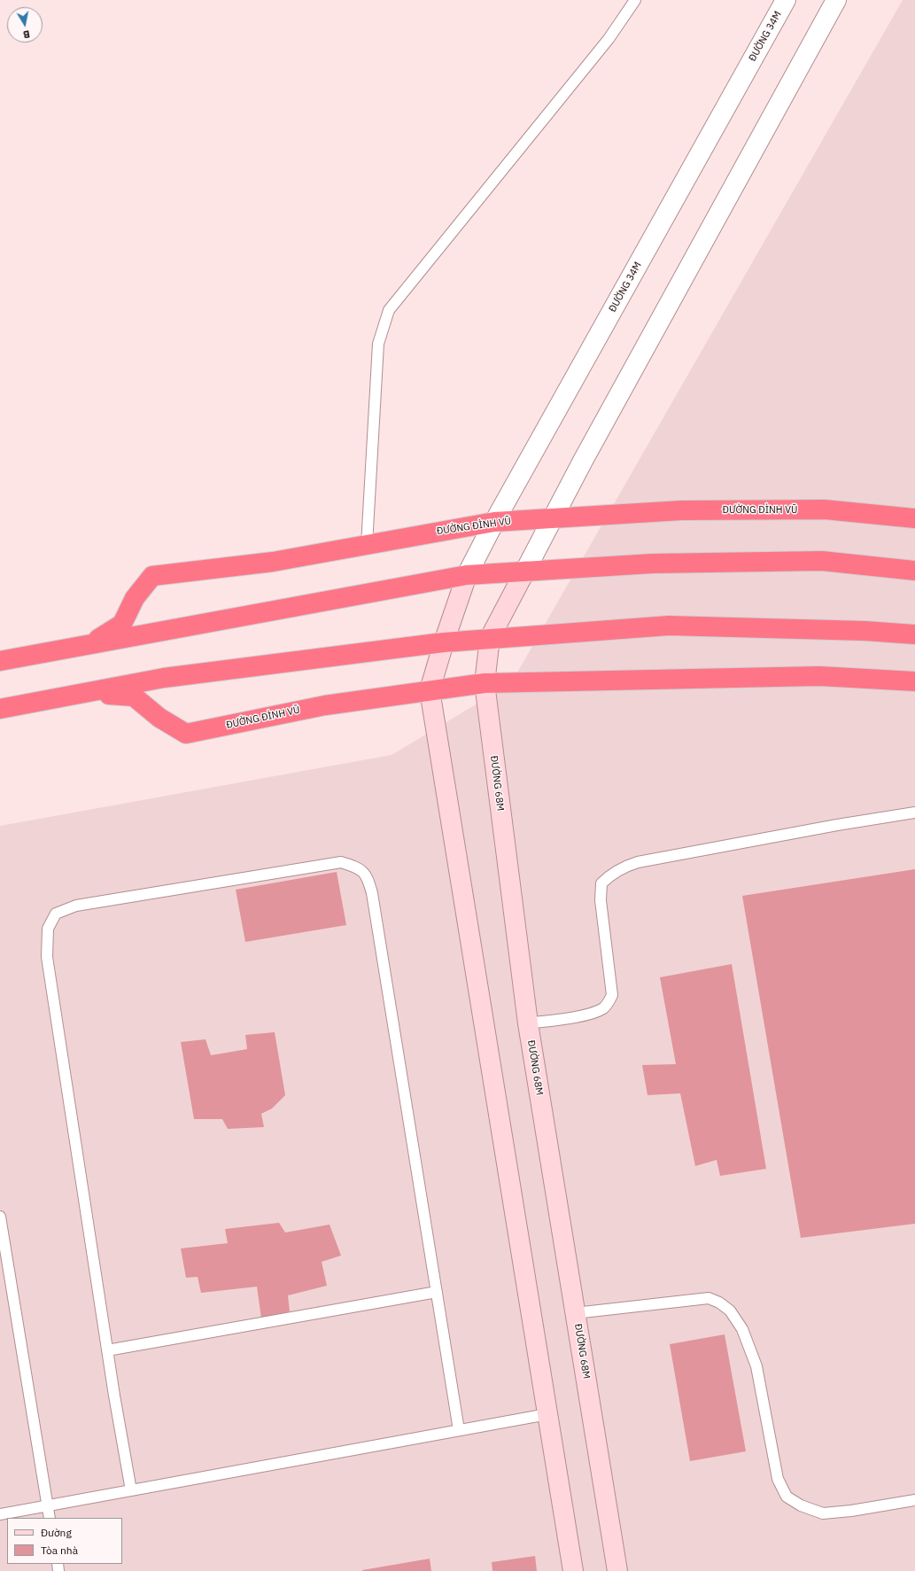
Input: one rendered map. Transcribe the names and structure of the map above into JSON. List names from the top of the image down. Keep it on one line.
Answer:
{"streets":{"highway":["ĐƯỜNG ĐÌNH VŨ"],"street":["ĐƯỜNG 34M","ĐƯỜNG 68M"]},"crossings":[["ĐƯỜNG 34M","ĐƯỜNG ĐÌNH VŨ"],["ĐƯỜNG ĐÌNH VŨ","ĐƯỜNG 68M"]],"legend":["Đường","Tòa nhà"],"north":"bottom"}
